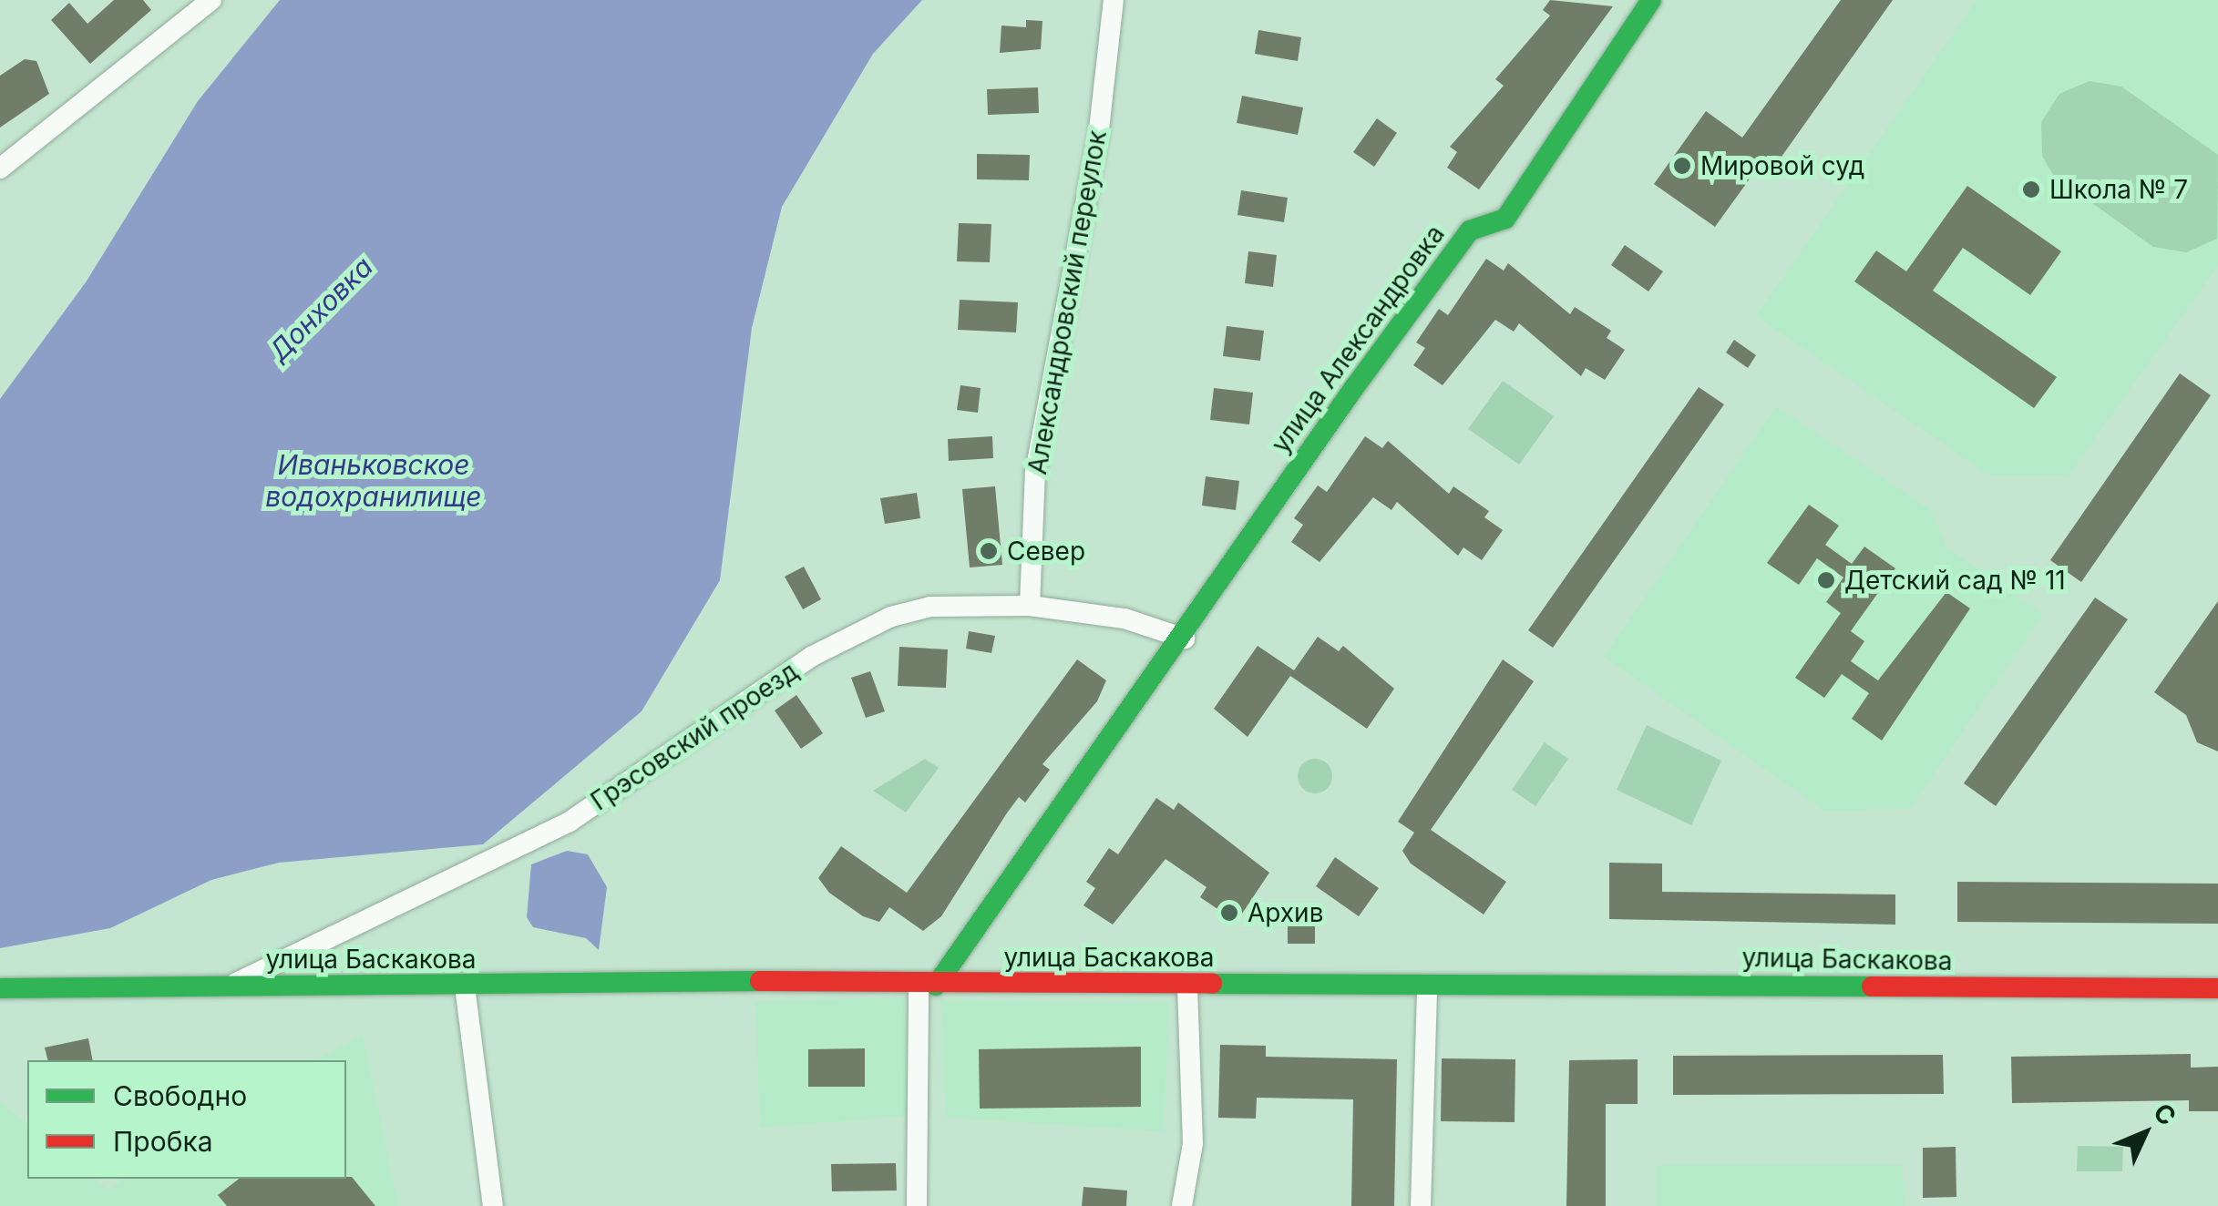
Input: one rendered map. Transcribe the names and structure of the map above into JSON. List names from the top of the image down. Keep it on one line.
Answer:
{"streets":{"street":["Александровский переулок","улица Александровка","Грэсовский проезд","улица Баскакова"]},"crossings":[["Александровский переулок","Грэсовский проезд"],["улица Александровка","Грэсовский проезд"],["улица Александровка","улица Баскакова"],["Грэсовский проезд","улица Баскакова"]],"water":["Донховка","Иваньковское водохранилище"],"places":["Мировой суд","Школа № 7","Север","Детский сад № 11","Архив"],"legend":["Свободно","Пробка"],"north":"top right"}
